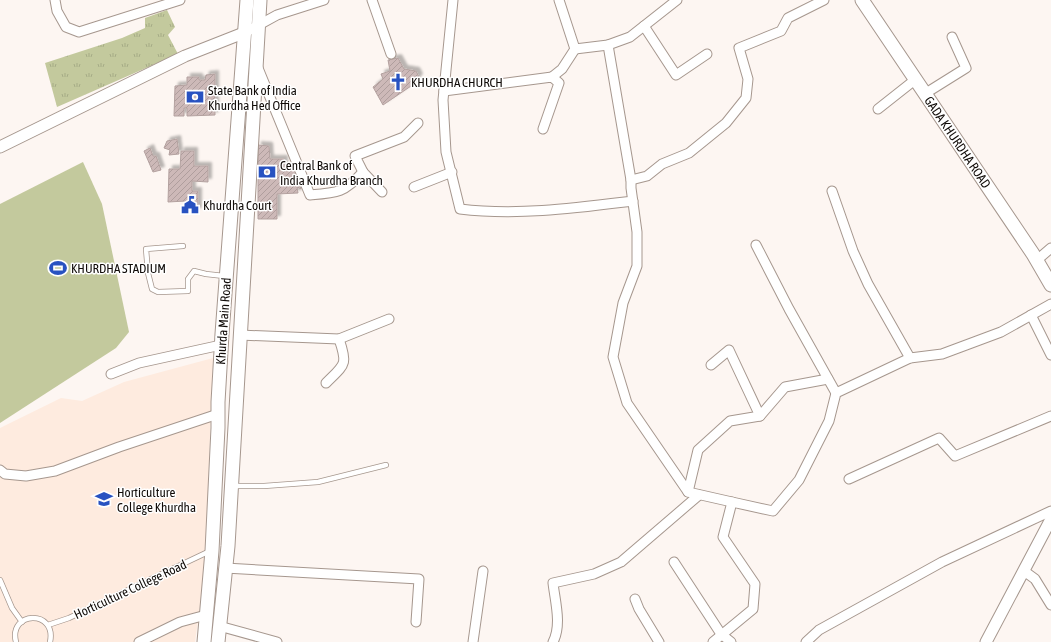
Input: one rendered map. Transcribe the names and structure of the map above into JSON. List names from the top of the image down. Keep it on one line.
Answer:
{"streets":{"main road":["GADA KHURDHA ROAD","Khurda Main Road"],"lane":["Horticulture College Road"]},"crossings":[["Khurda Main Road","Horticulture College Road"]],"places":{"church":["KHURDHA CHURCH"],"bank":["State Bank of India Khurdha Hed Office","Central Bank of India Khurdha Branch"],"public building":["Khurdha Court"],"sports":["KHURDHA STADIUM"],"school or university":["Horticulture College Khurdha"]}}
